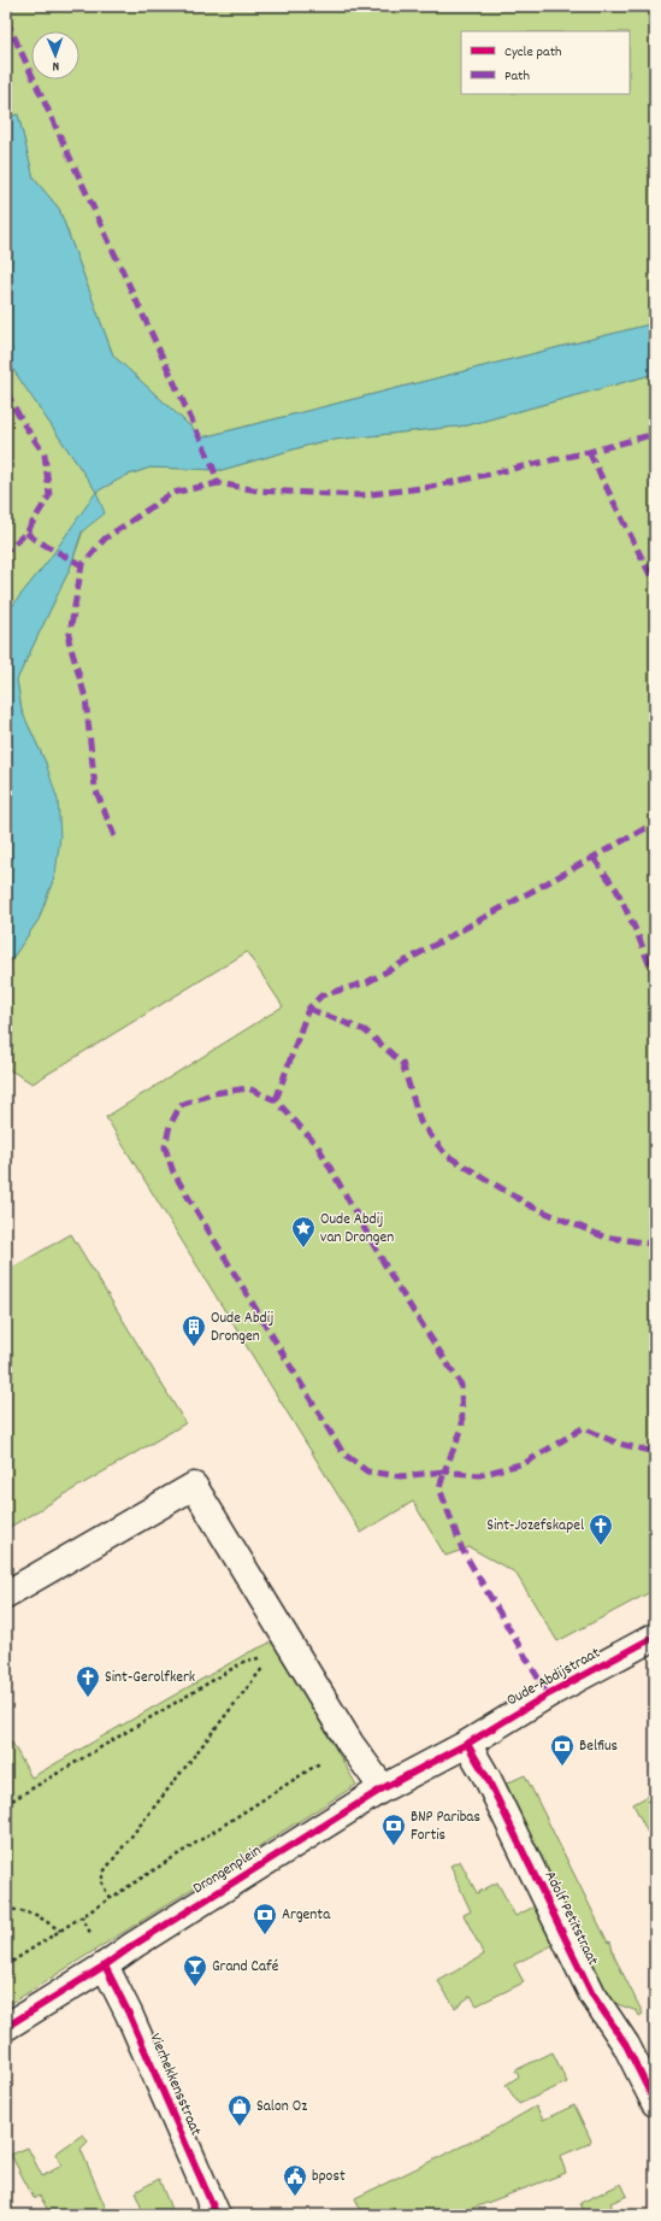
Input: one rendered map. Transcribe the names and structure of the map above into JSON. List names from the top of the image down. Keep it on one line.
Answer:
{"streets":{"street":["Oude-Abdijstraat","Drongenplein","Adolf Petitstraat","Vierhekkensstraat"]},"crossings":[["Oude-Abdijstraat","Drongenplein"],["Oude-Abdijstraat","Adolf Petitstraat"],["Drongenplein","Adolf Petitstraat"],["Drongenplein","Vierhekkensstraat"]],"places":{"place":["Oude Abdij van Drongen"],"building":["Oude Abdij Drongen"],"church":["Sint-Jozefskapel","Sint-Gerolfkerk"],"bank":["Belfius","BNP Paribas Fortis","Argenta"],"bar":["Grand Café"],"shop":["Salon Oz"],"public building":["bpost"]},"legend":["Cycle path","Path"],"north":"bottom"}
